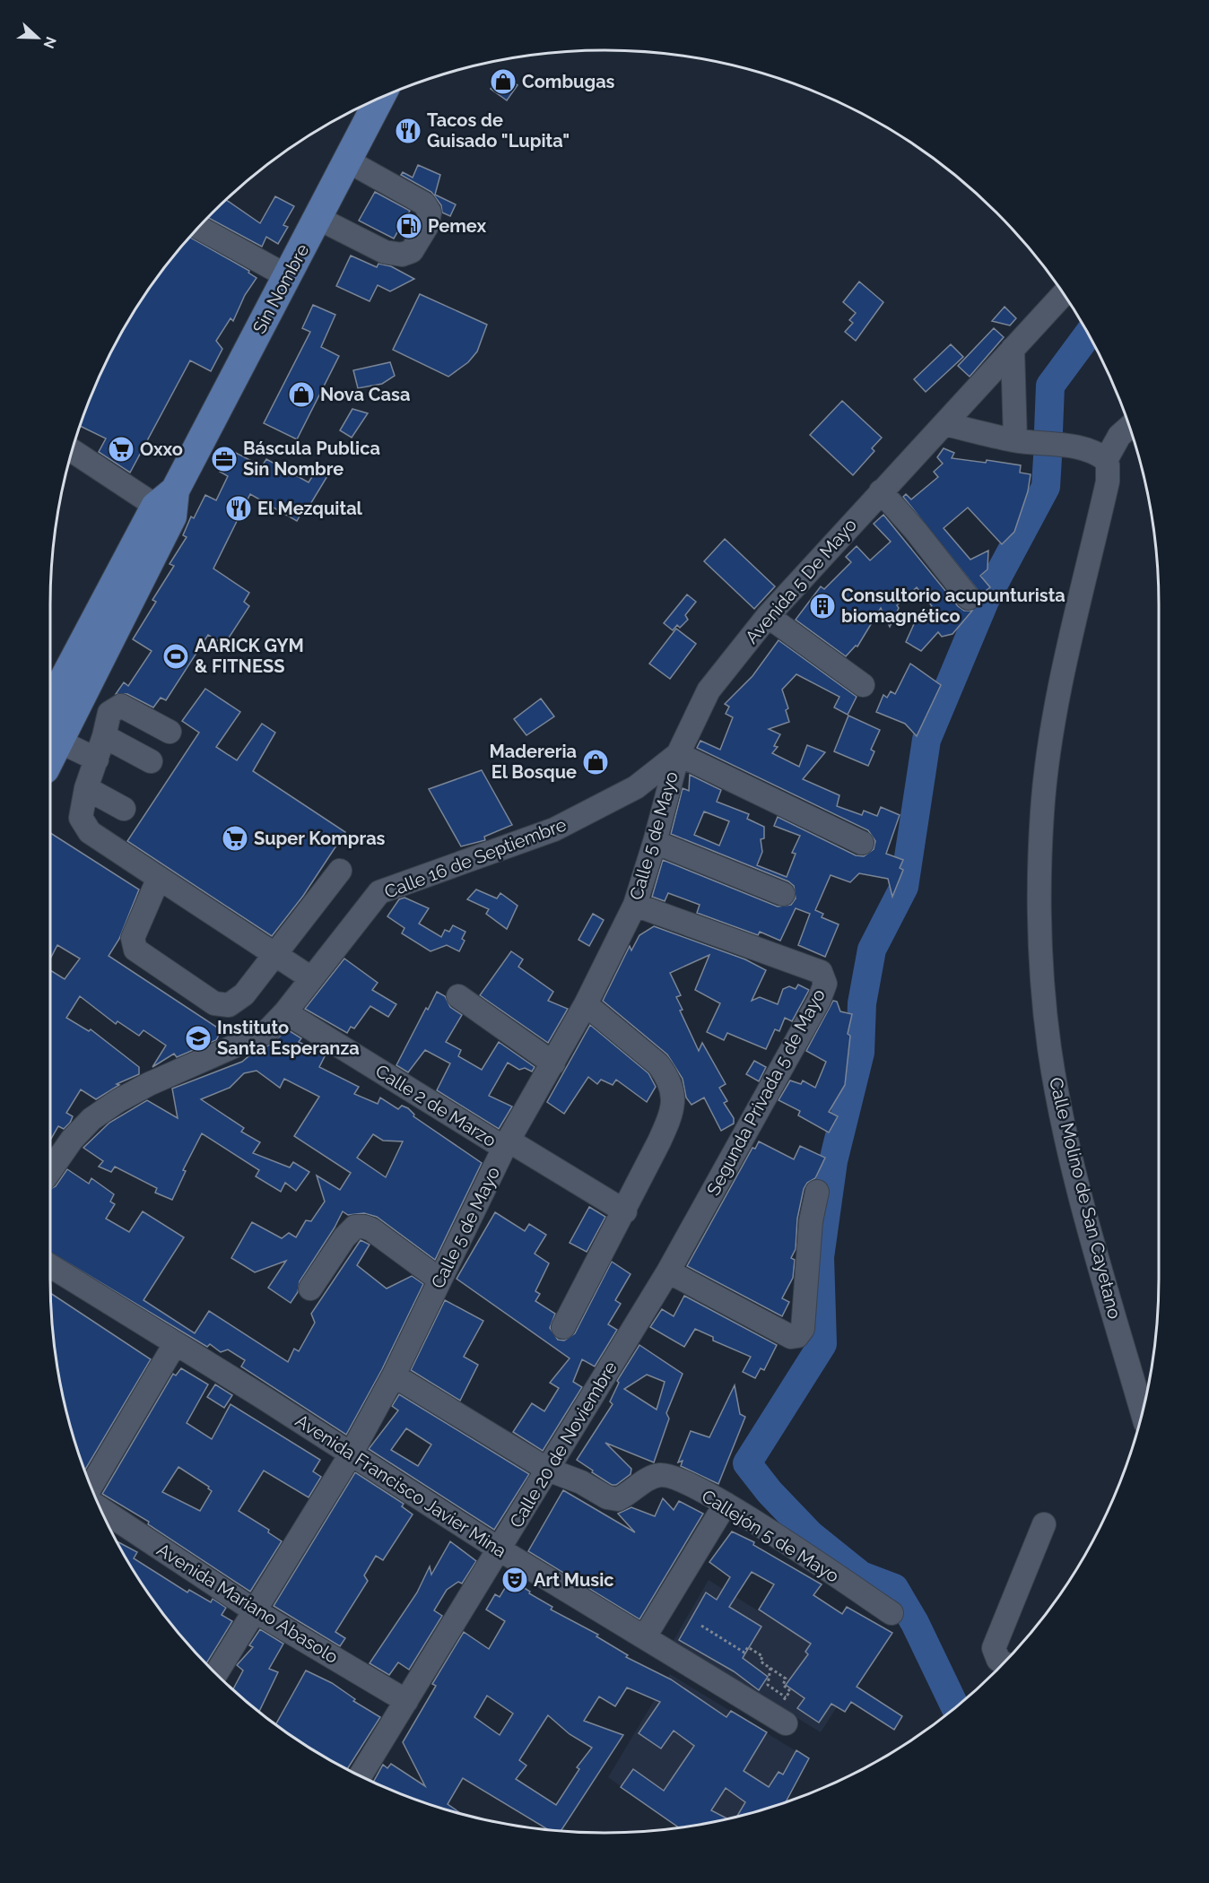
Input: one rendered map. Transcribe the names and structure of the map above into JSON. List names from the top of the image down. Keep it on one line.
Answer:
{"streets":{"main road":["Sin Nombre"],"street":["Avenida 5 De Mayo","Calle 5 de Mayo","Calle 16 de Septiembre","Segunda Privada 5 de Mayo","Calle 2 de Marzo","Calle Molino de San Cayetano","Calle 20 de Noviembre","Avenida Francisco Javier Mina","Callejón 5 de Mayo","Avenida Mariano Abasolo"]},"crossings":[["Avenida 5 De Mayo","Calle 5 de Mayo"],["Avenida 5 De Mayo","Calle 16 de Septiembre"],["Calle 5 de Mayo","Calle 16 de Septiembre"],["Calle 5 de Mayo","Segunda Privada 5 de Mayo"],["Calle 5 de Mayo","Calle 2 de Marzo"],["Calle 5 de Mayo","Avenida Francisco Javier Mina"],["Calle 5 de Mayo","Callejón 5 de Mayo"],["Calle 5 de Mayo","Avenida Mariano Abasolo"],["Calle 16 de Septiembre","Calle 2 de Marzo"],["Segunda Privada 5 de Mayo","Calle 20 de Noviembre"],["Calle 20 de Noviembre","Avenida Francisco Javier Mina"],["Calle 20 de Noviembre","Callejón 5 de Mayo"],["Calle 20 de Noviembre","Avenida Mariano Abasolo"]],"places":{"shop":["Combugas","Nova Casa","Madereria El Bosque"],"restaurant":["Tacos de Guisado \"Lupita\"","El Mezquital"],"fuel station":["Pemex"],"supermarket":["Oxxo","Super Kompras"],"office":["Báscula Publica Sin Nombre"],"building":["Consultorio acupunturista biomagnético"],"sports":["AARICK GYM & FITNESS"],"school or university":["Instituto Santa Esperanza"],"theatre":["Art Music"]},"north":"right"}
